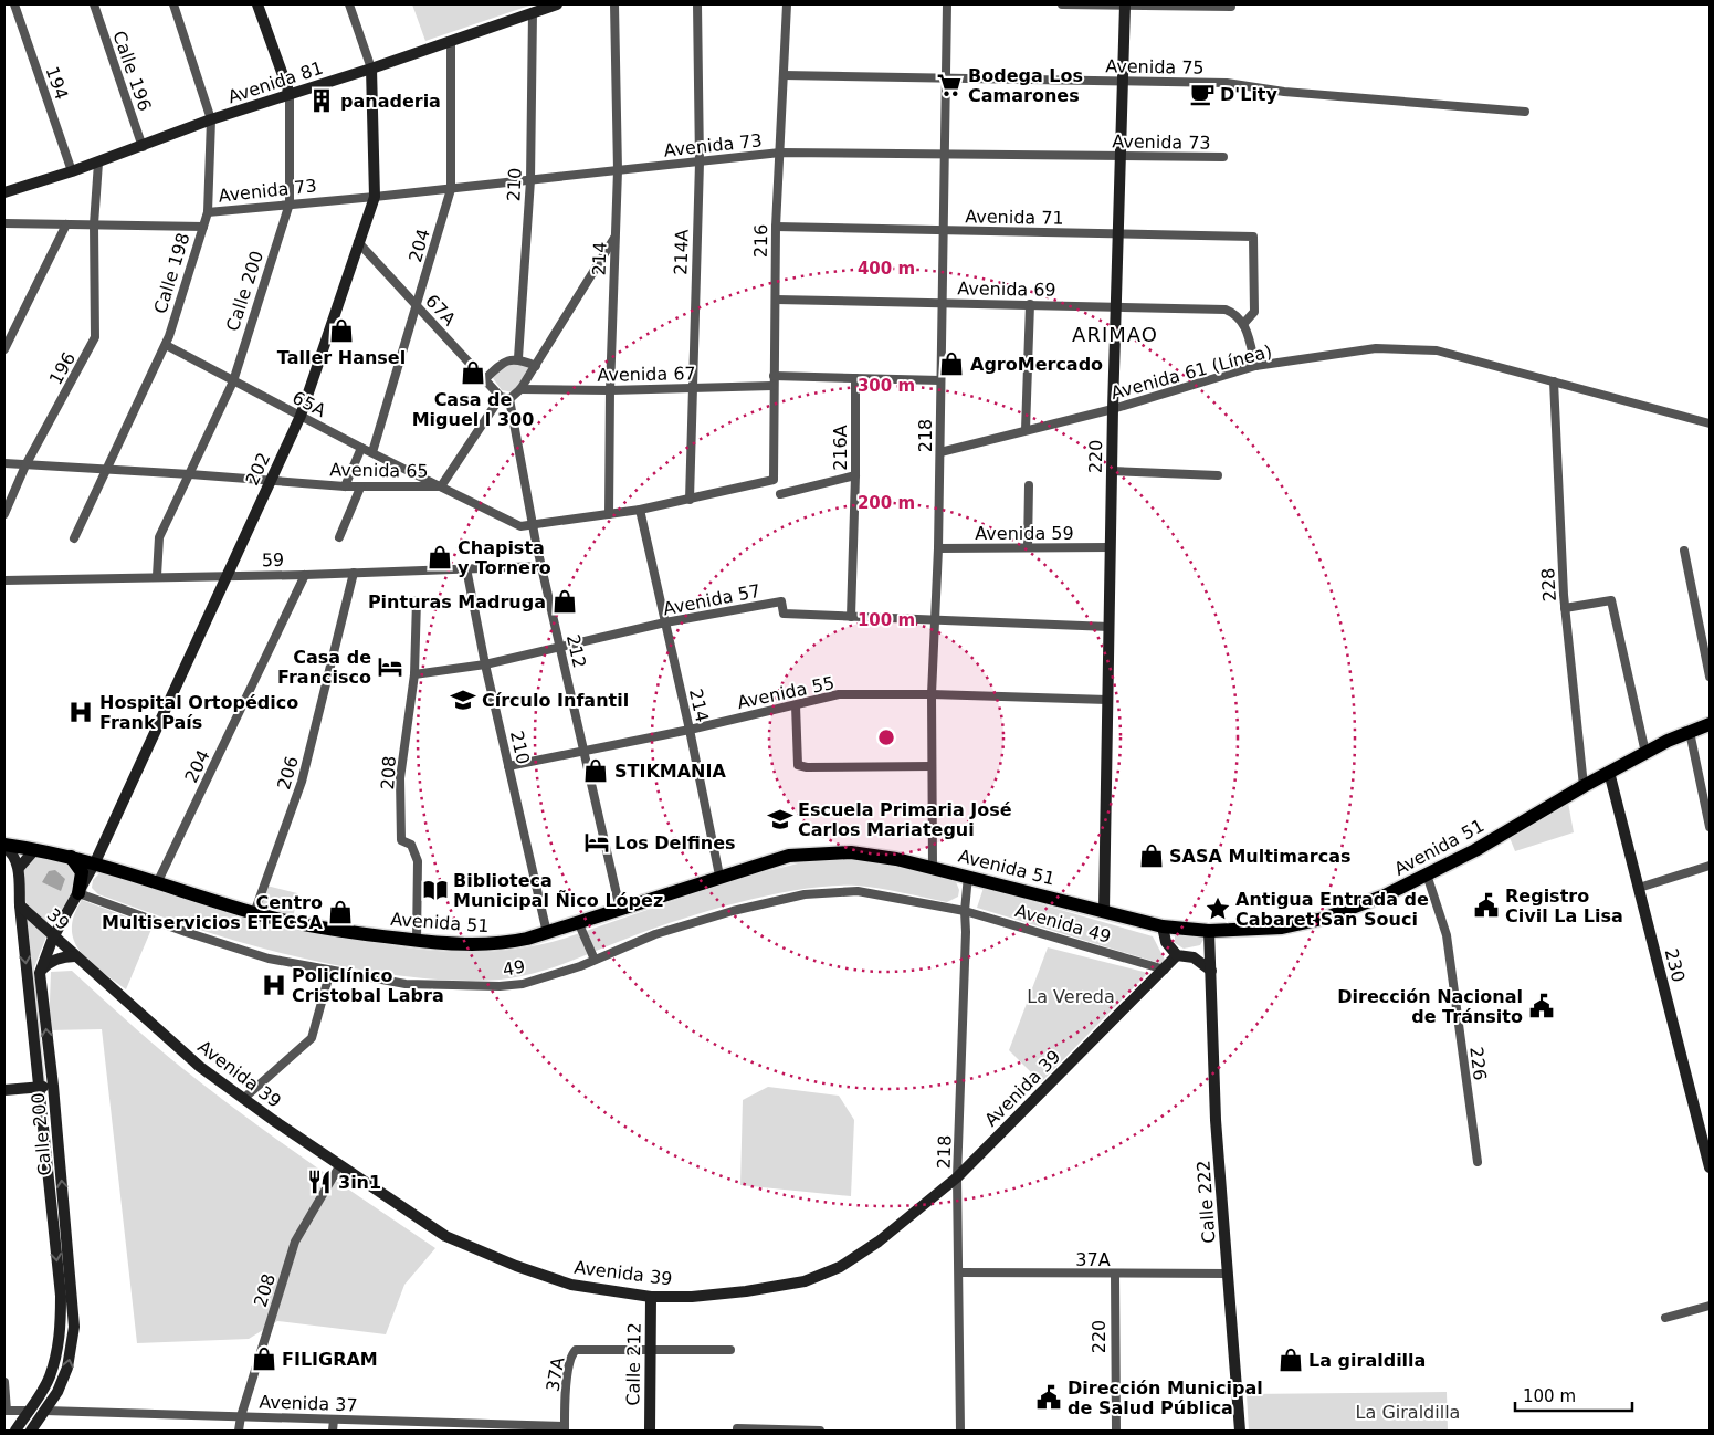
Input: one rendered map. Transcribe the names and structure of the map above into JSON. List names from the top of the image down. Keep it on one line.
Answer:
{"streets":{"main road":["Avenida 51"],"street":["Avenida 75","Calle 196","Avenida 81","194","Avenida 73","210","Avenida 71","216","204","214A","214","Calle 198","Avenida 69","Calle 200","67A","196","Avenida 61 (Línea)","Avenida 67","65A","218","216A","220","202","Avenida 65","Avenida 59","59","228","Avenida 57","212","Avenida 55","206","208","39","Avenida 49","230","49","226","Avenida 39","Calle 222","37A","Calle 212","Avenida 37"]},"crossings":[["Avenida 75","216"],["Avenida 75","218"],["Avenida 75","220"],["Calle 196","Avenida 81"],["Avenida 81","194"],["Avenida 81","210"],["Avenida 81","204"],["Avenida 81","Calle 198"],["Avenida 81","Calle 200"],["Avenida 81","196"],["Avenida 81","202"],["Avenida 73","210"],["Avenida 73","216"],["Avenida 73","204"],["Avenida 73","214A"],["Avenida 73","214"],["Avenida 73","Calle 198"],["Avenida 73","Calle 200"],["Avenida 73","196"],["Avenida 73","218"],["Avenida 73","220"],["Avenida 73","202"],["210","59"],["210","Avenida 57"],["210","Avenida 55"],["210","Avenida 51"],["Avenida 71","216"],["Avenida 71","Avenida 69"],["Avenida 71","218"],["Avenida 71","220"],["216","Avenida 69"],["216","Avenida 67"],["216","Avenida 65"],["204","67A"],["204","65A"],["204","59"],["204","Avenida 51"],["214A","Avenida 67"],["214A","Avenida 65"],["214","Avenida 67"],["214","Avenida 65"],["214","Avenida 57"],["214","Avenida 55"],["214","Avenida 51"],["Calle 198","65A"],["Calle 198","Avenida 65"],["Avenida 69","218"],["Avenida 69","220"],["Calle 200","65A"],["Calle 200","202"],["Calle 200","Avenida 65"],["Calle 200","59"],["Calle 200","Avenida 51"],["Calle 200","39"],["Calle 200","49"],["Calle 200","Avenida 37"],["67A","202"],["67A","212"],["196","Avenida 65"],["Avenida 61 (Línea)","218"],["Avenida 61 (Línea)","220"],["Avenida 61 (Línea)","228"],["65A","202"],["65A","Avenida 65"],["218","Avenida 59"],["218","Avenida 57"],["218","Avenida 55"],["218","Avenida 51"],["218","Avenida 49"],["218","Avenida 39"],["218","37A"],["216A","Avenida 57"],["220","Avenida 59"],["220","Avenida 57"],["220","Avenida 55"],["220","Avenida 51"],["220","37A"],["202","Avenida 65"],["202","59"],["202","Avenida 51"],["Avenida 65","212"],["59","212"],["59","206"],["228","Avenida 51"],["Avenida 57","212"],["Avenida 57","208"],["212","Avenida 55"],["212","Avenida 51"],["206","Avenida 51"],["208","Avenida 51"],["208","Avenida 39"],["208","Avenida 37"],["Avenida 51","230"],["Avenida 51","226"],["Avenida 51","Calle 222"],["39","Avenida 39"],["Avenida 49","49"],["Avenida 49","Avenida 39"],["Avenida 39","Calle 212"],["Calle 222","37A"],["37A","Calle 212"],["37A","Avenida 37"]],"districts":["ARIMAO"],"parks":["La Vereda","La Giraldilla"],"places":{"supermarket":["Bodega Los Camarones"],"cafe":["D'Lity"],"building":["panaderia"],"shop":["Taller Hansel","AgroMercado","Casa de Miguel l 300","Chapista y Tornero","Pinturas Madruga","STIKMANIA","SASA Multimarcas","Centro Multiservicios ETECSA","FILIGRAM","La giraldilla"],"hotel":["Casa de Francisco","Los Delfines"],"school or university":["Círculo Infantil","Escuela Primaria José Carlos Mariategui"],"hospital":["Hospital Ortopédico Frank País","Policlínico Cristobal Labra"],"library":["Biblioteca Municipal Ñico López"],"public building":["Registro Civil La Lisa","Dirección Nacional de Tránsito","Dirección Municipal de Salud Pública"],"place":["Antigua Entrada de Cabaret San Souci"],"restaurant":["3in1"]},"scale_bar":"100 m","rings":["400 m","300 m","200 m","100 m"]}
